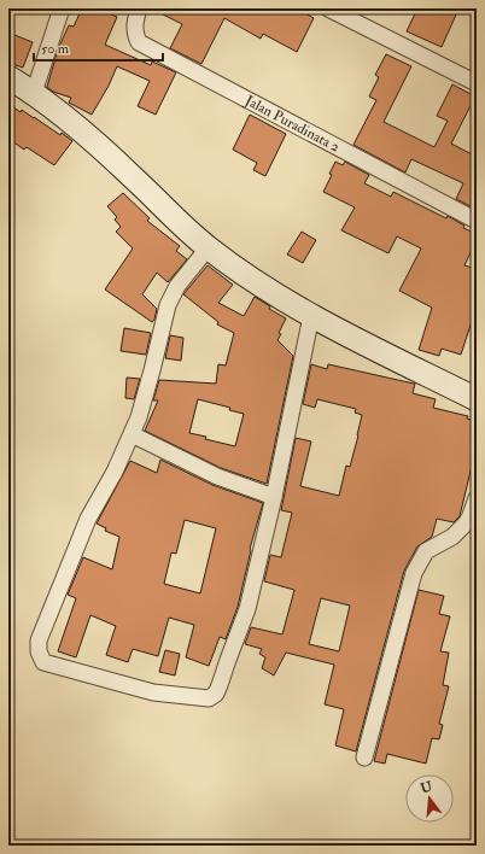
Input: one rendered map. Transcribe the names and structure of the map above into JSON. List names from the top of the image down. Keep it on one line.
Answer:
{"streets":{"street":["Jalan Puradinata 2"]},"scale_bar":"50 m","north":"top"}
